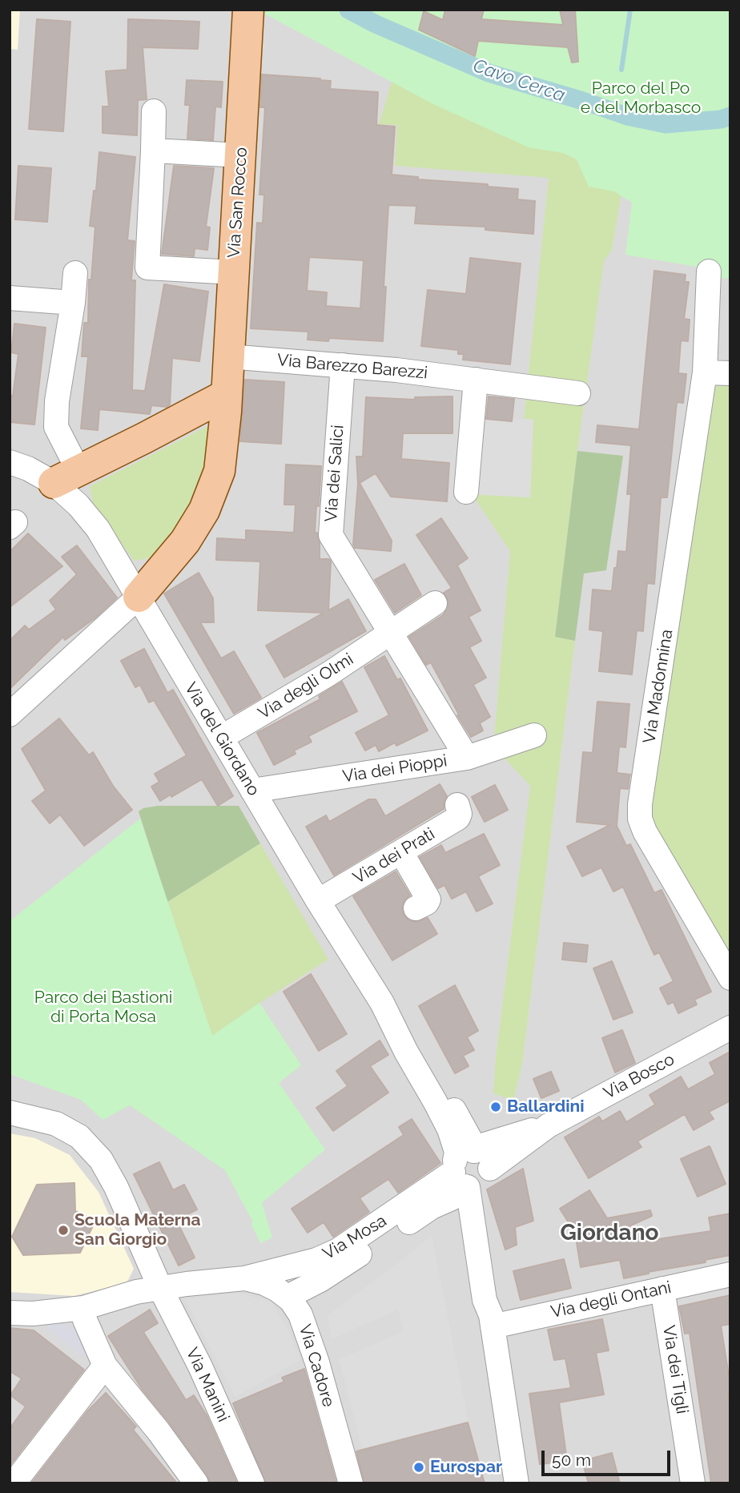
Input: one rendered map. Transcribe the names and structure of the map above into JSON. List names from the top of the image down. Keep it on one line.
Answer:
{"streets":{"main road":["Via San Rocco"],"street":["Via Barezzo Barezzi","Via dei Salici","Via degli Olmi","Via Madonnina","Via del Giordano","Via dei Pioppi","Via dei Prati","Via Bosco","Via Mosa","Via degli Ontani","Via Cadore","Via dei Tigli","Via Manini"]},"crossings":[["Via San Rocco","Via Barezzo Barezzi"],["Via San Rocco","Via del Giordano"],["Via Barezzo Barezzi","Via dei Salici"],["Via dei Salici","Via degli Olmi"],["Via dei Salici","Via dei Pioppi"],["Via degli Olmi","Via del Giordano"],["Via del Giordano","Via dei Pioppi"],["Via del Giordano","Via dei Prati"],["Via del Giordano","Via Bosco"],["Via del Giordano","Via Mosa"],["Via del Giordano","Via degli Ontani"],["Via Bosco","Via Mosa"],["Via Mosa","Via Manini"],["Via degli Ontani","Via dei Tigli"]],"districts":["Giordano"],"water":["Cavo Cerca"],"parks":["Parco del Po e del Morbasco","Parco dei Bastioni di Porta Mosa"],"places":["Ballardini","Scuola Materna San Giorgio","Eurospar"],"scale_bar":"50 m"}
